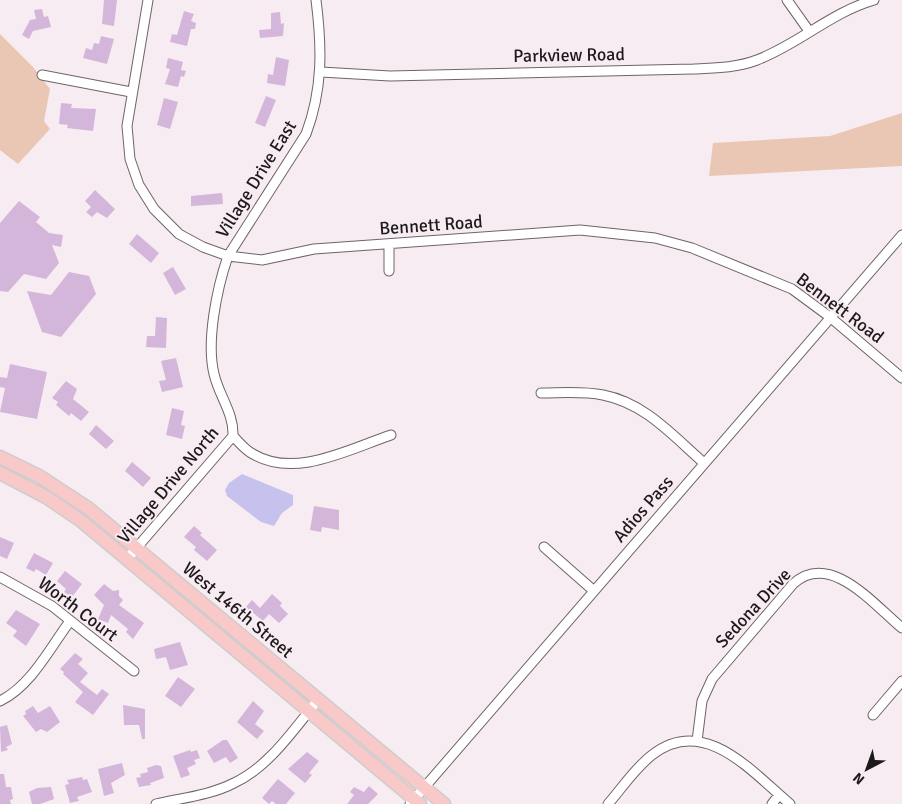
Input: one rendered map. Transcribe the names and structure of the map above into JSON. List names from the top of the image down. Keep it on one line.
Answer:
{"streets":{"main road":["West 146th Street"],"street":["Parkview Road","Village Drive East","Bennett Road","Village Drive North","Adios Pass","Sedona Drive","Worth Court"]},"crossings":[["Parkview Road","Village Drive East"],["Village Drive East","Bennett Road"],["Village Drive East","Village Drive North"],["Bennett Road","Village Drive North"],["Bennett Road","Adios Pass"],["Village Drive North","West 146th Street"],["Adios Pass","West 146th Street"]],"north":"bottom left"}
